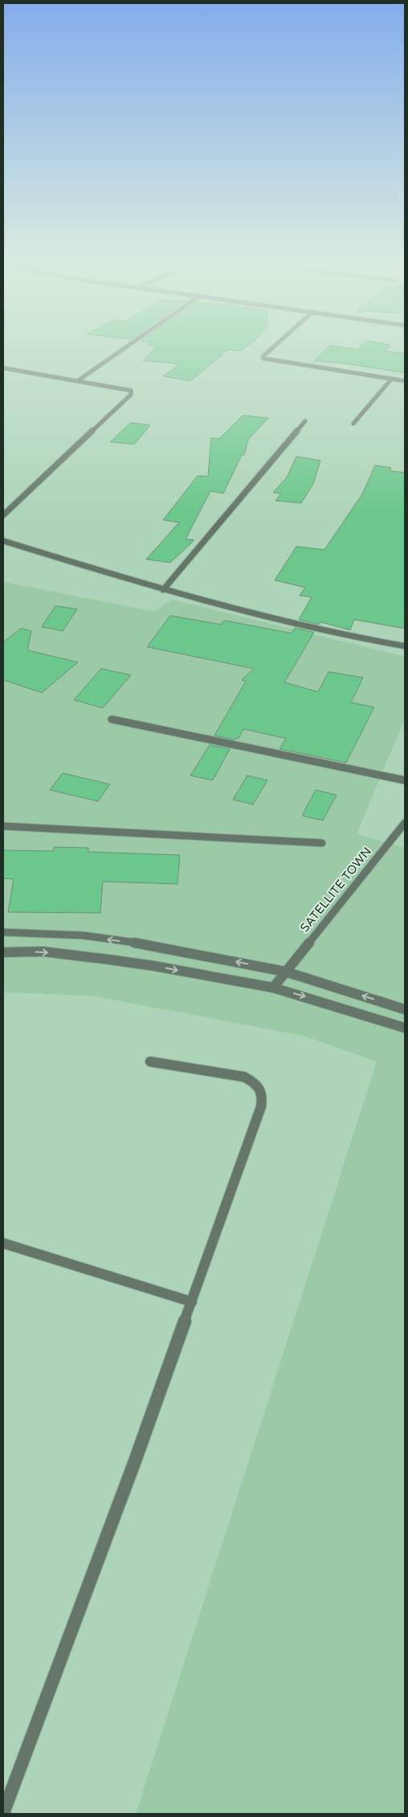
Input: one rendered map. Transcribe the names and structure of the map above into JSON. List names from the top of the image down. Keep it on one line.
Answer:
{"streets":{"street":["SATELLITE TOWN"]}}
